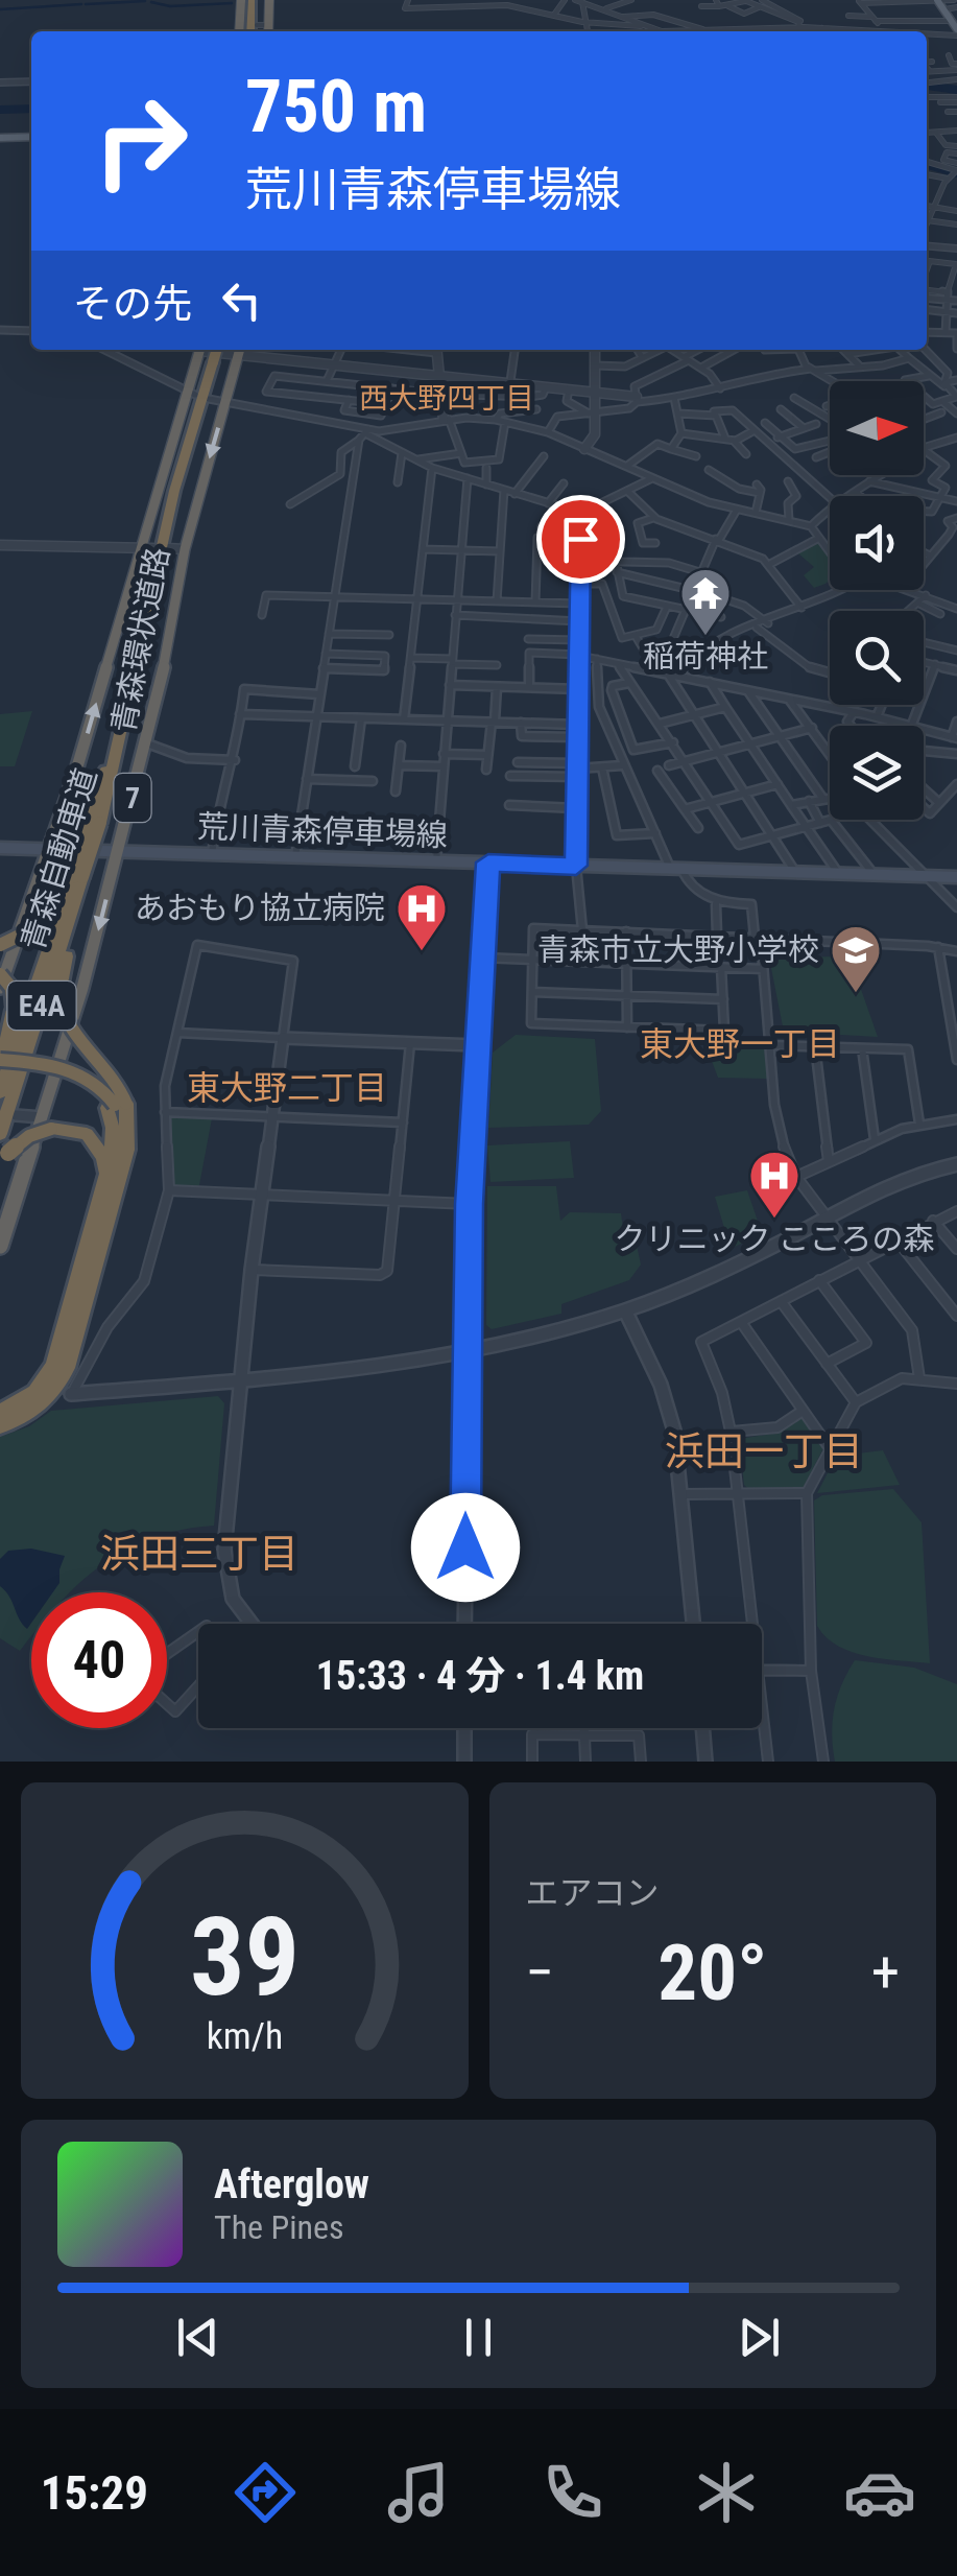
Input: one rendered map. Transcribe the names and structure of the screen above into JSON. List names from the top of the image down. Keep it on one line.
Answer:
{"streets":{"highway":["青森環状道路","7","青森自動車道","E4A"],"main road":["荒川青森停車場線"]},"crossings":[["青森環状道路","荒川青森停車場線"]],"districts":["西大野四丁目","東大野一丁目","東大野二丁目","浜田一丁目","浜田三丁目"],"places":{"temple":["稲荷神社"],"hospital":["あおもり協立病院","クリニック こころの森"],"school or university":["青森市立大野小学校"]},"north":"right","page":{"turn":["750 m","荒川青森停車場線"],"then":"その先","limit":"40","trip":"15:33 · 4 分 · 1.4 km","tile":"エアコン","heat":["−","20°","+"],"song":["Afterglow","The Pines"],"tabs":"15:29","gauge":["39","km/h"]}}
